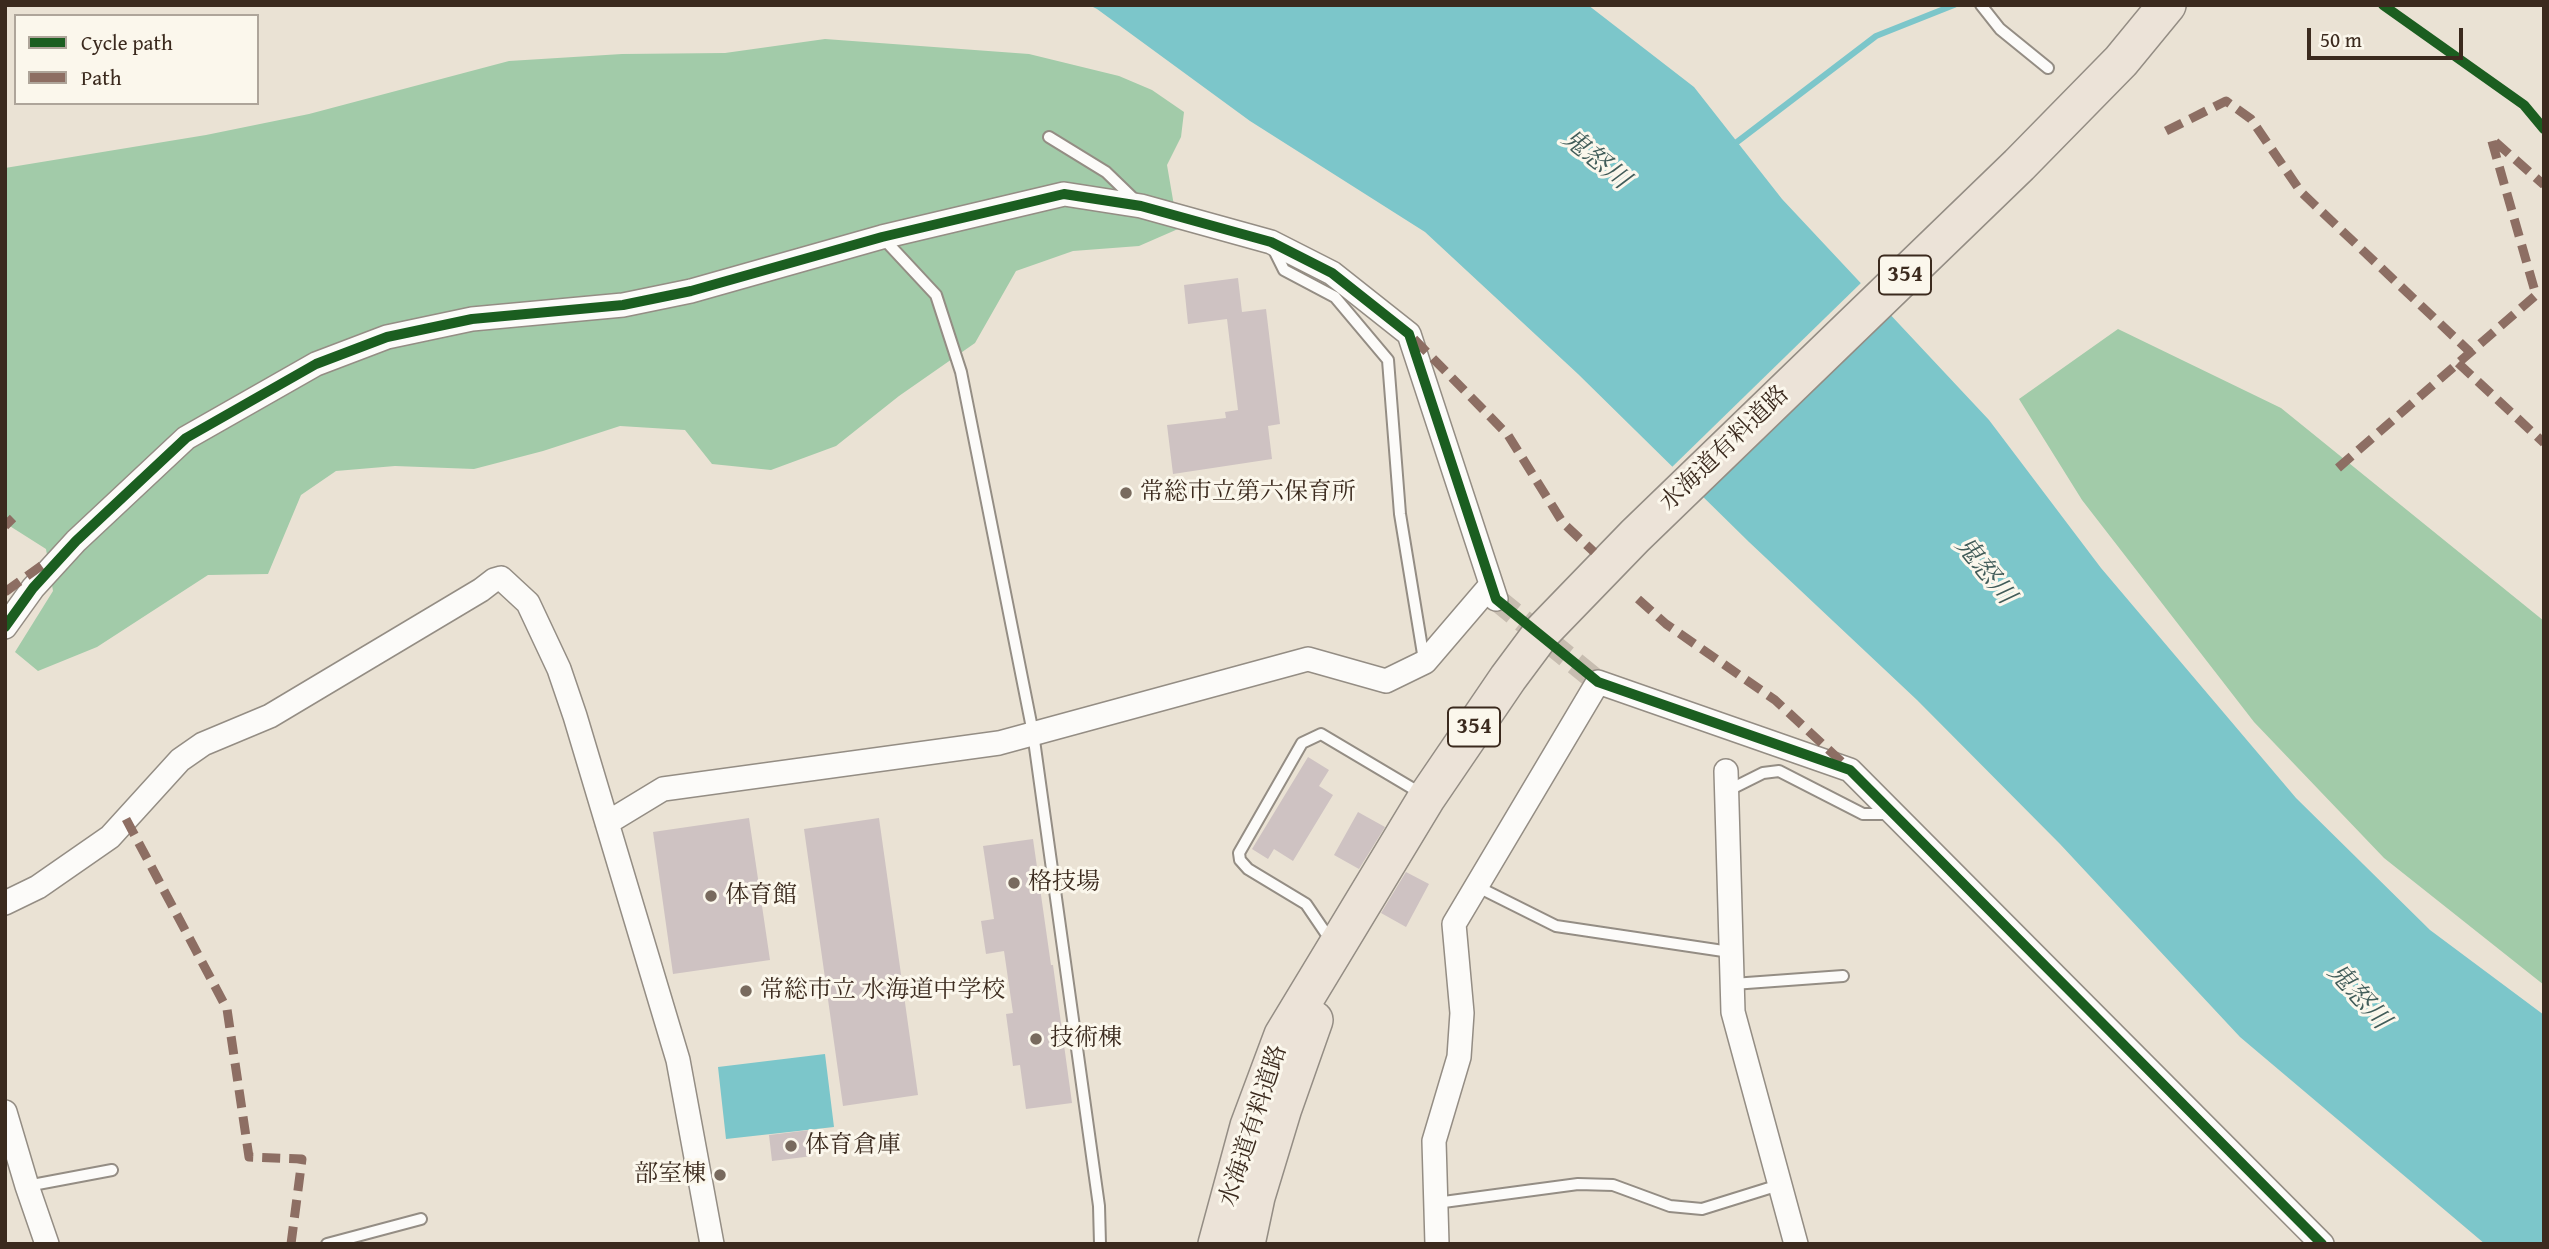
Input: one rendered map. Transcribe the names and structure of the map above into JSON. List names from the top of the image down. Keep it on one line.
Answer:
{"streets":{"highway":["354","水海道有料道路"]},"water":["鬼怒川"],"places":["常総市立第六保育所","格技場","体育館","常総市立 水海道中学校","技術棟","体育倉庫","部室棟"],"legend":["Cycle path","Path"],"scale_bar":"50 m"}
